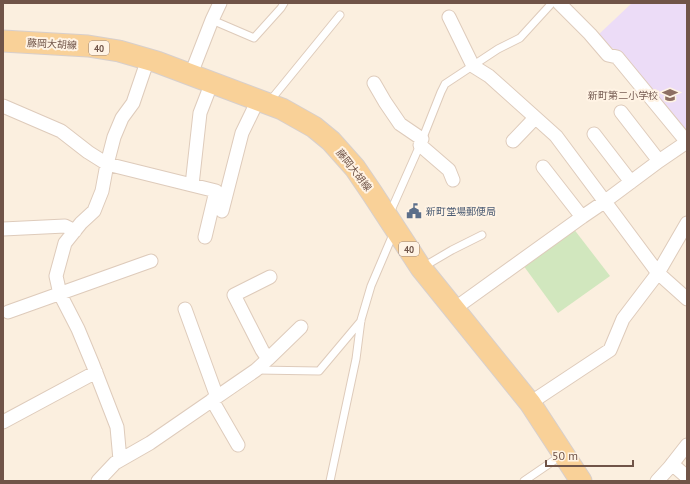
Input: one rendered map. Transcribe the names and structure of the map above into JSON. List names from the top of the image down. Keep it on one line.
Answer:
{"streets":{"main road":["藤岡大胡線","40"]},"places":{"school or university":["新町第二小学校"],"public building":["新町堂場郵便局"]},"scale_bar":"50 m"}
